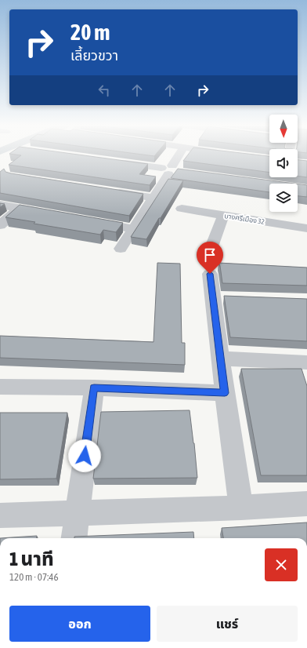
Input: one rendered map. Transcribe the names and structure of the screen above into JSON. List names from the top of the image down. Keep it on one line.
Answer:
{"streets":{"street":["บางศรีเมือง 32"]},"north":"bottom","page":{"turn":["20 m","เลี้ยวขวา"],"heading":["1 นาที","120 m · 07:46"],"buttons":["ออก","แชร์"]}}
